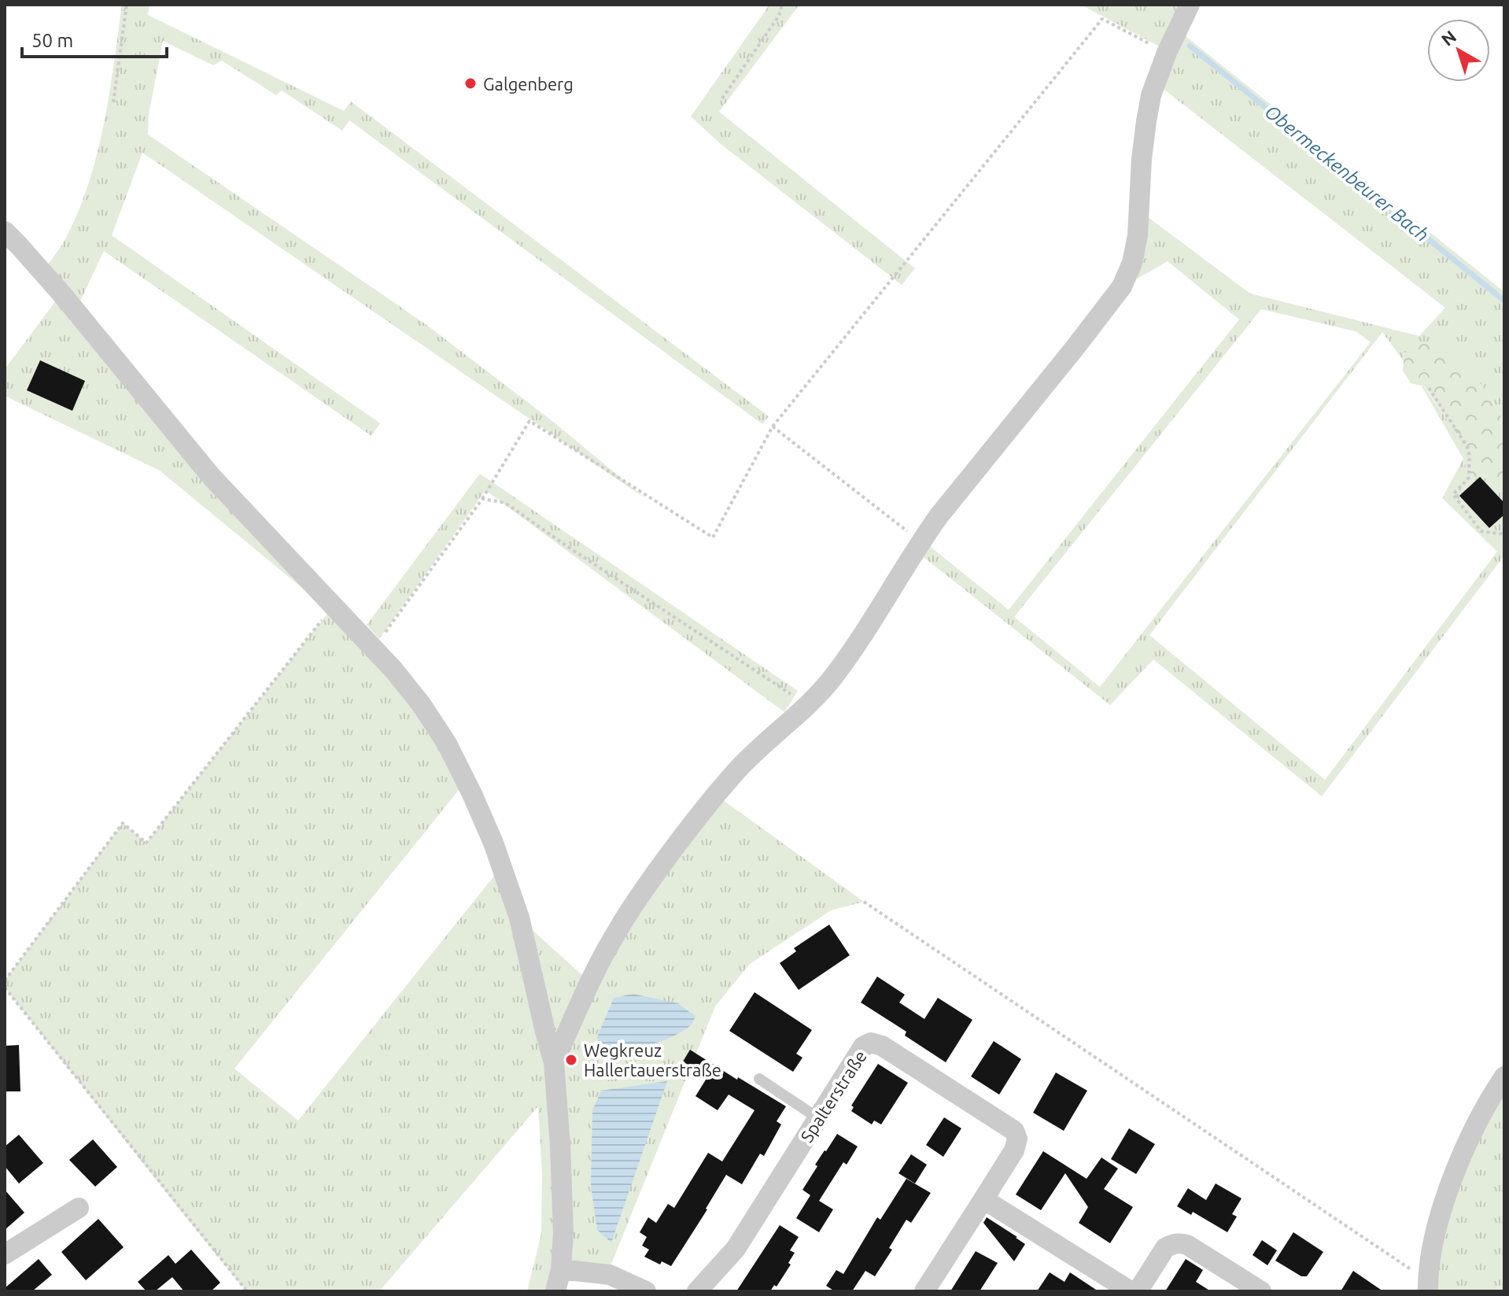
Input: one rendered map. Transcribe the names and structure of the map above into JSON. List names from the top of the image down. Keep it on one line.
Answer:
{"streets":{"street":["Spalterstraße"]},"water":["Obermeckenbeurer Bach"],"places":["Galgenberg","Wegkreuz Hallertauerstraße"],"scale_bar":"50 m","north":"top left"}
